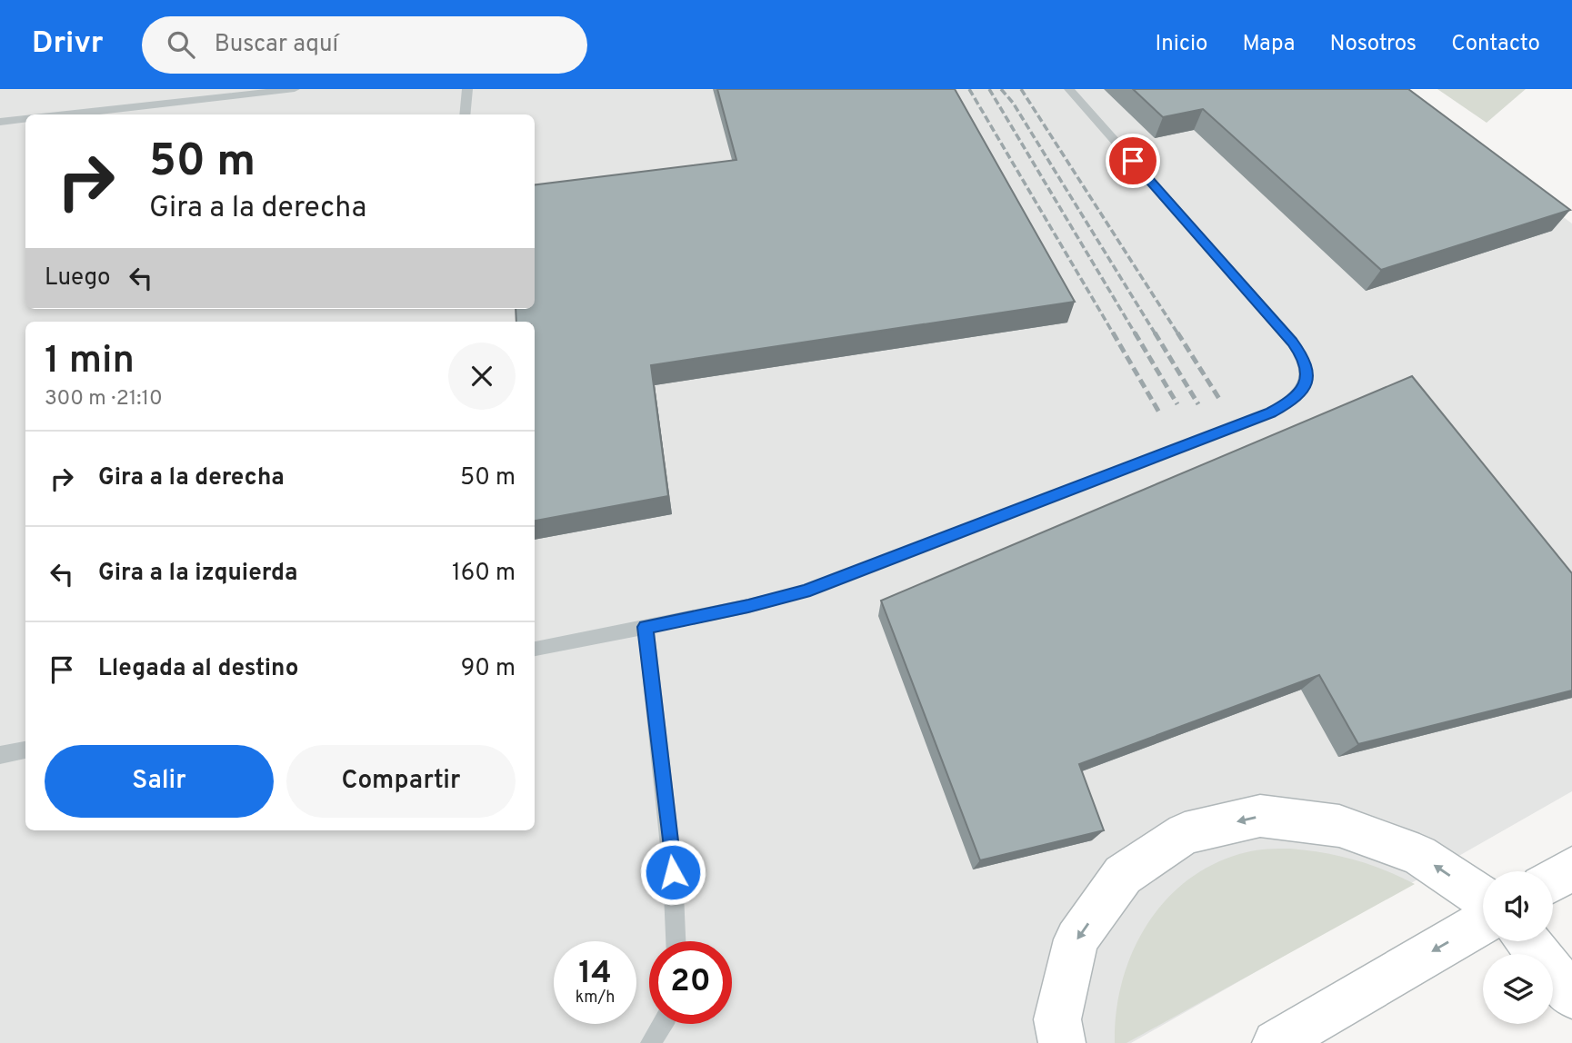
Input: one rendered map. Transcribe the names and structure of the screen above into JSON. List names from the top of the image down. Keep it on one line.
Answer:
{"page":{"header":"Drivr","search":"Buscar aquí","nav":["Inicio","Mapa","Nosotros","Contacto"],"turn":["50 m","Gira a la derecha"],"then":"Luego","heading":["1 min","300 m · 21:10"],"list":[{"name":"Gira a la derecha","value":"50 m"},{"name":"Gira a la izquierda","value":"160 m"},{"name":"Llegada al destino","value":"90 m"}],"buttons":["Salir","Compartir"],"speed":"14 km/h","limit":"20"}}
